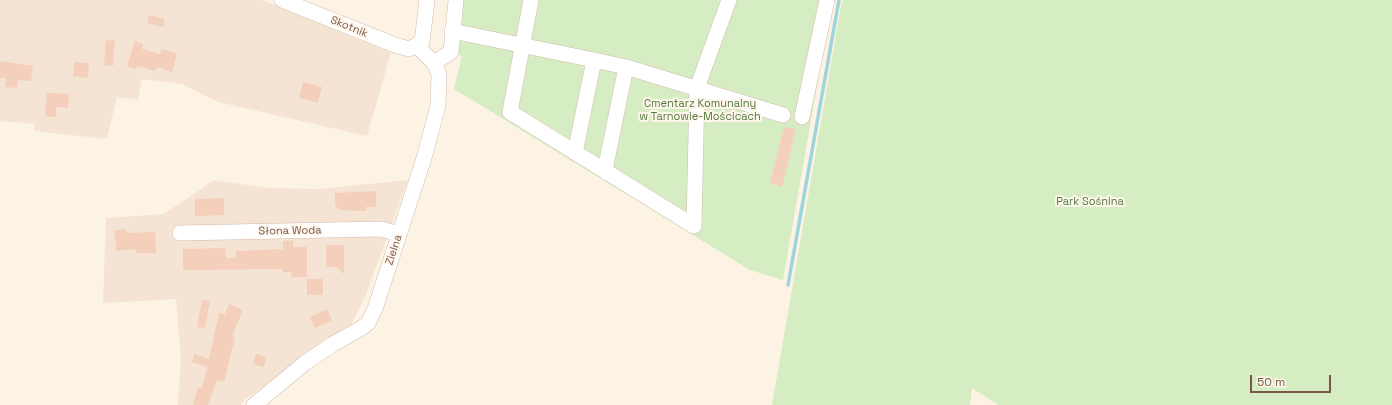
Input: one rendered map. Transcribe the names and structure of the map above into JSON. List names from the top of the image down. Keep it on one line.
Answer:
{"streets":{"street":["Skotnik","Słona Woda","Zielna"]},"crossings":[["Słona Woda","Zielna"]],"parks":["Cmentarz Komunalny w Tarnowie-Mościcach","Park Sośnina"],"scale_bar":"50 m"}
